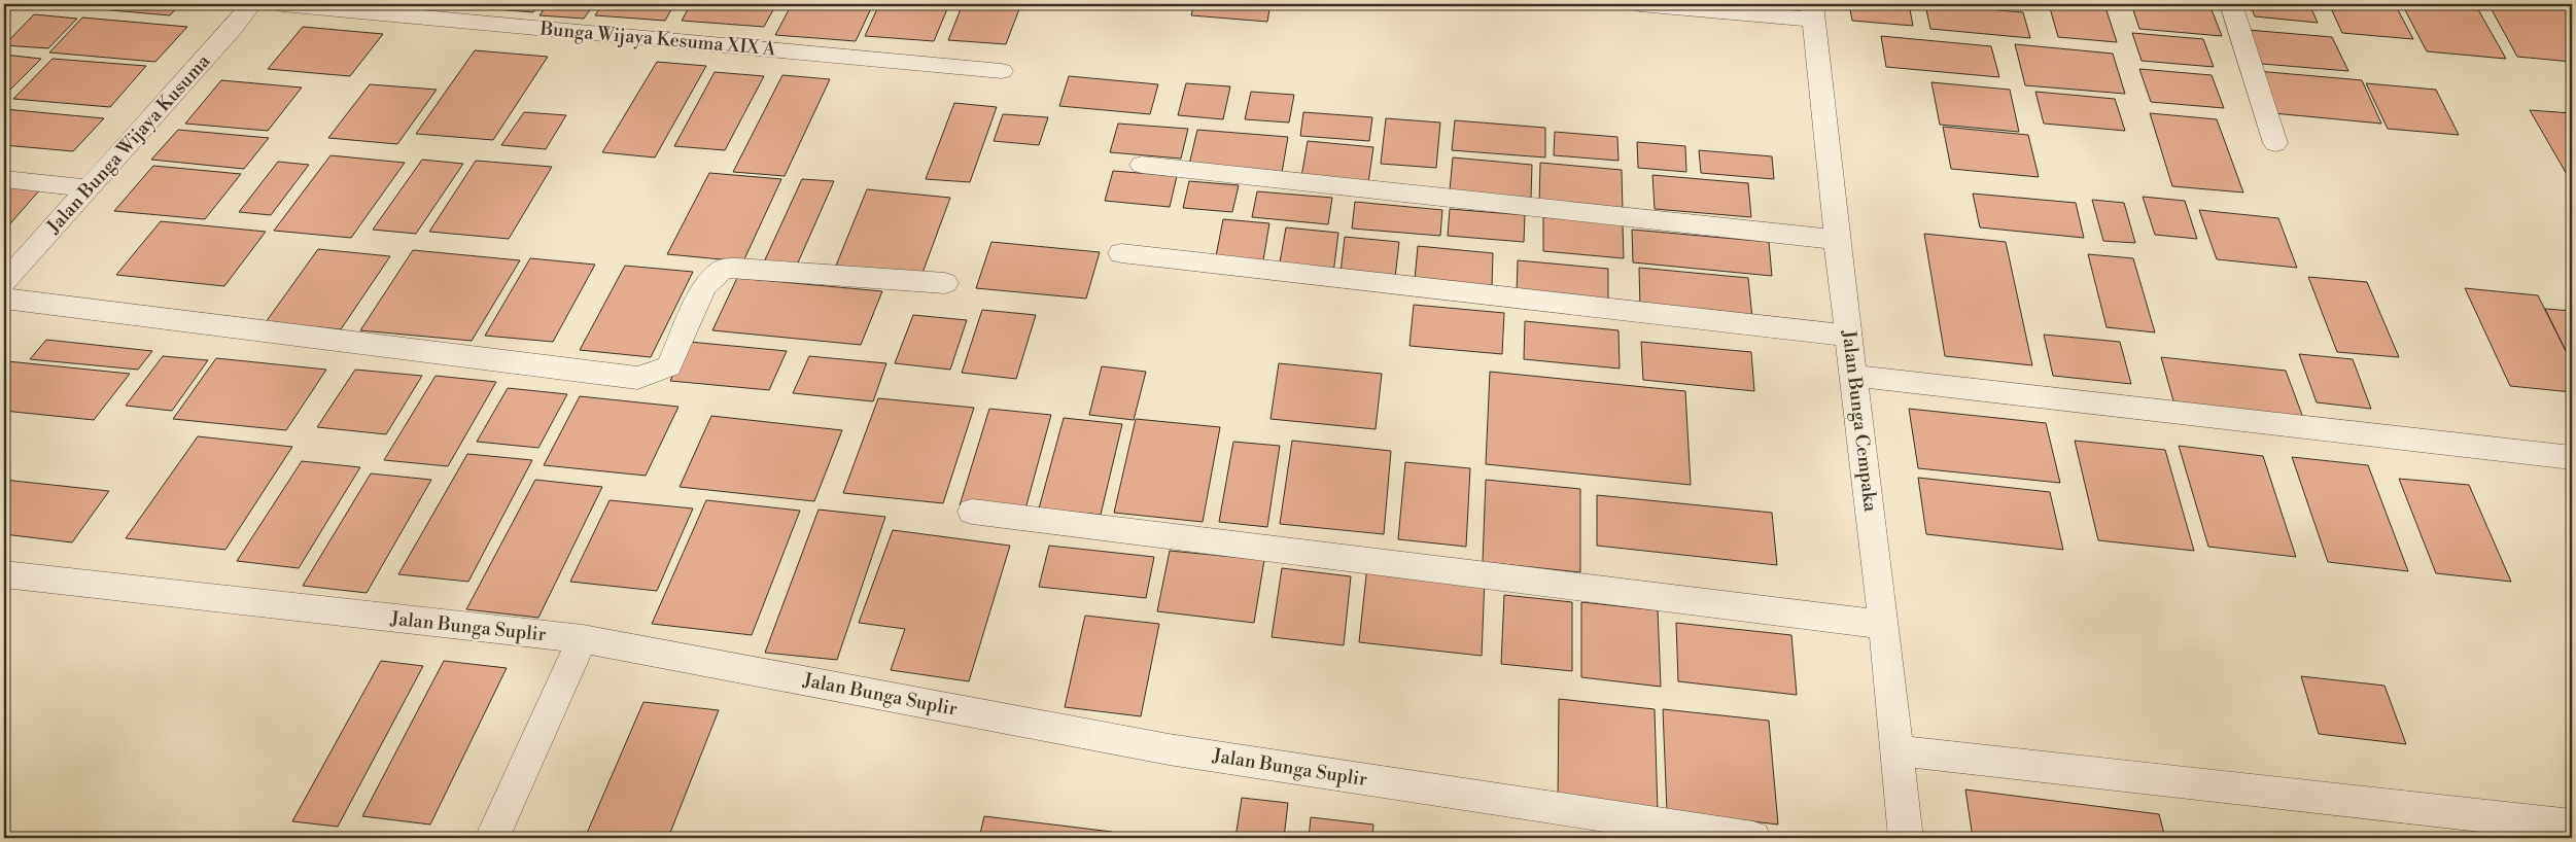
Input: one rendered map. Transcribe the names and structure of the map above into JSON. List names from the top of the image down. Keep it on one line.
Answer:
{"streets":{"street":["Bunga Wijaya Kesuma XIX A","Jalan Bunga Wijaya Kusuma","Jalan Bunga Cempaka","Jalan Bunga Suplir"]}}
